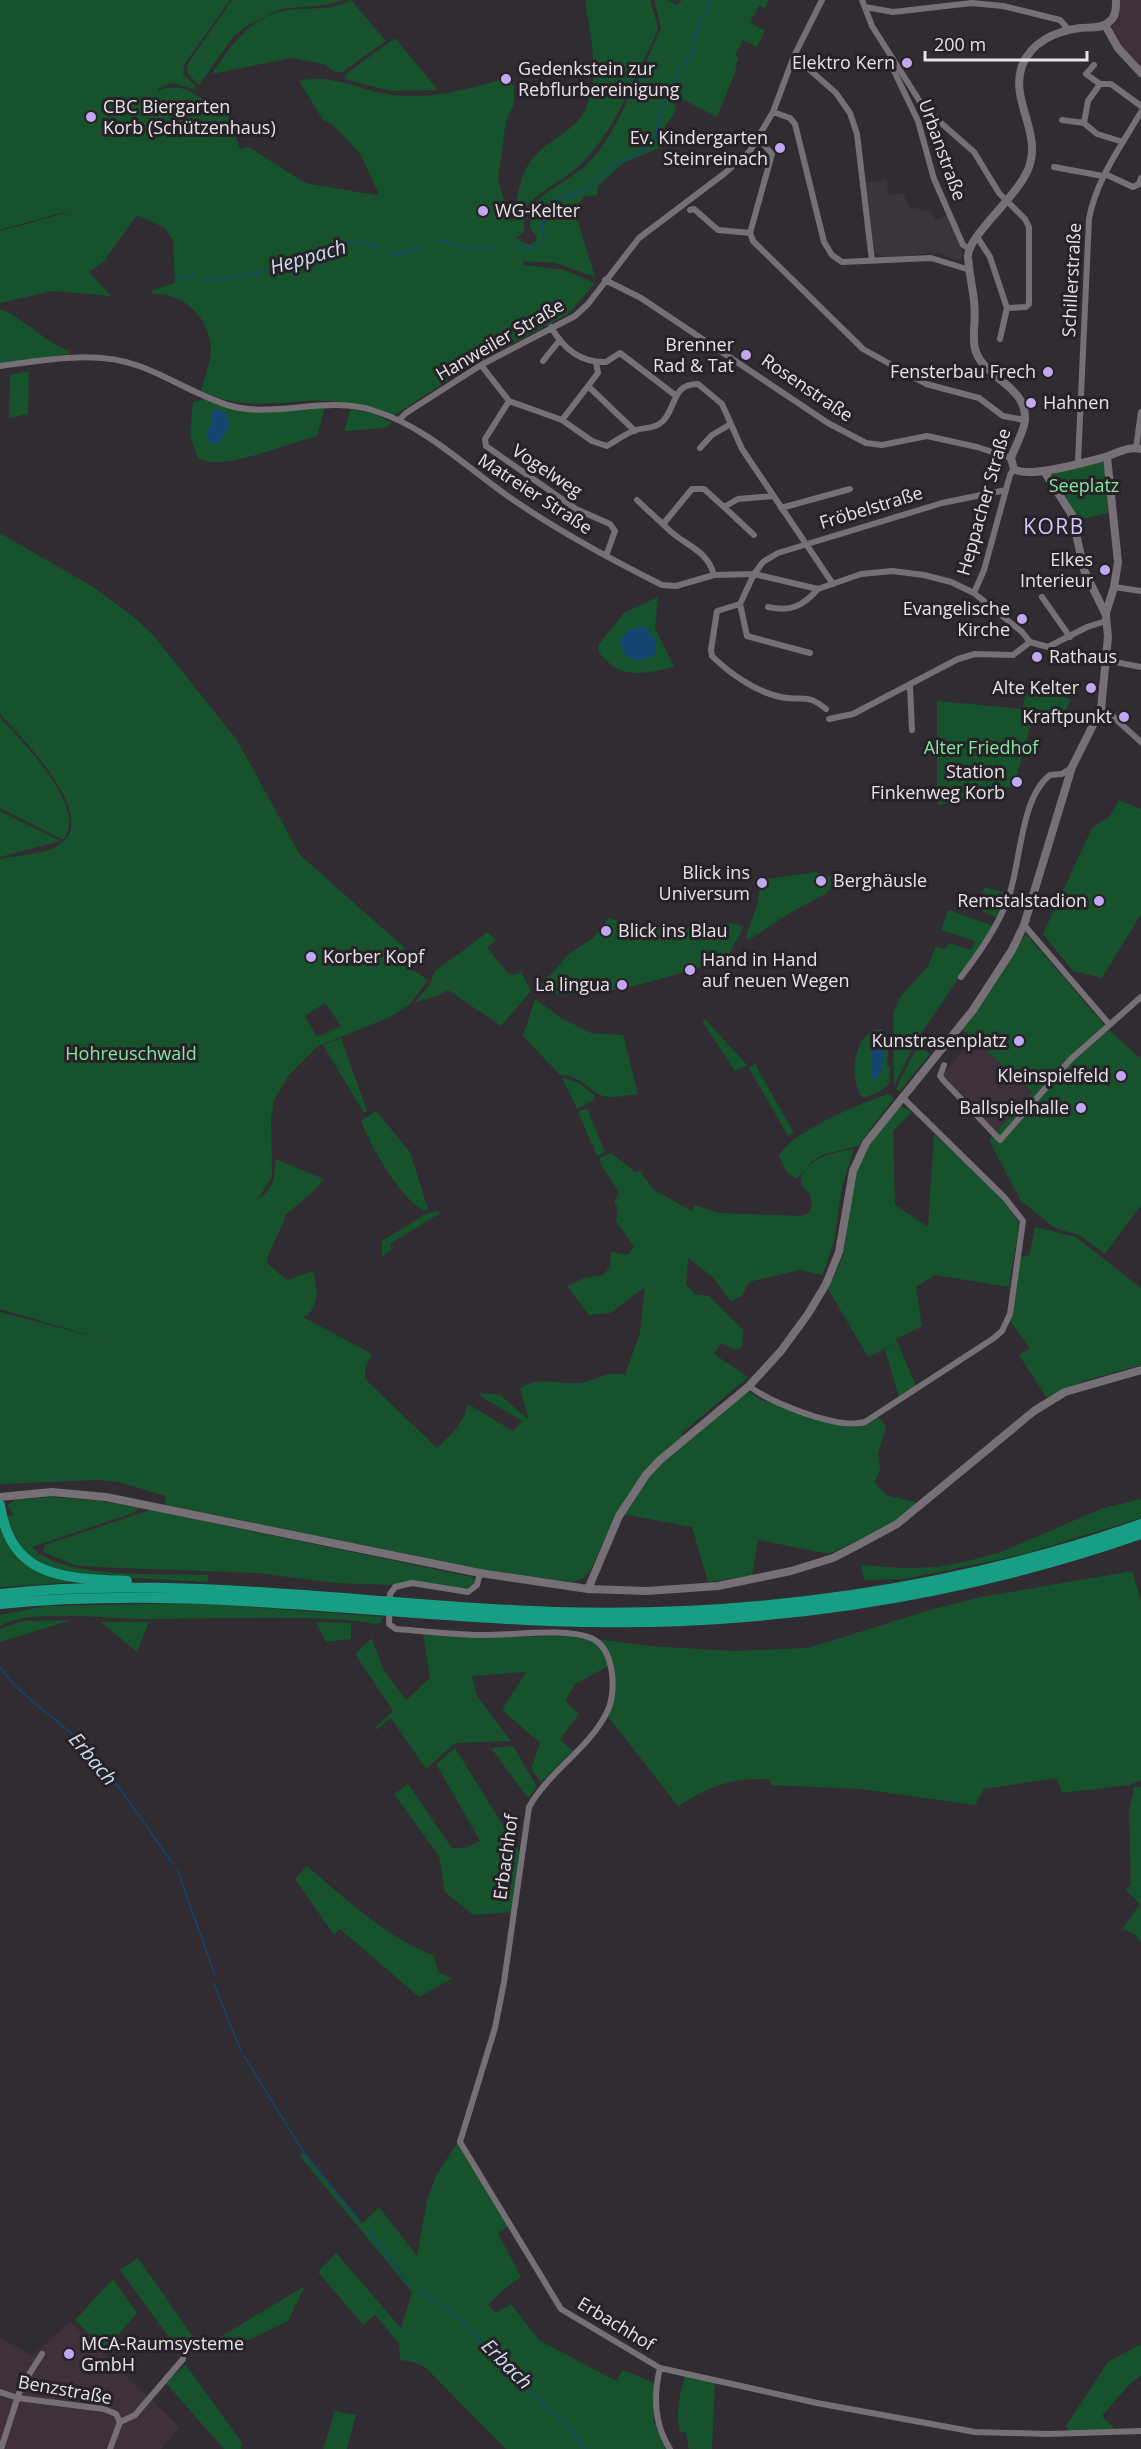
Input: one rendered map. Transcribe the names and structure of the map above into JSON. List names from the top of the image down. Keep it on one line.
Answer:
{"streets":{"street":["Urbanstraße","Schillerstraße","Hanweiler Straße","Rosenstraße","Vogelweg","Matreier Straße","Heppacher Straße","Fröbelstraße","Erbachhof","Benzstraße"]},"crossings":[["Urbanstraße","Heppacher Straße"],["Hanweiler Straße","Rosenstraße"],["Hanweiler Straße","Matreier Straße"],["Rosenstraße","Heppacher Straße"],["Vogelweg","Matreier Straße"],["Heppacher Straße","Fröbelstraße"]],"districts":["KORB"],"water":["Heppach","Erbach"],"parks":["Seeplatz","Alter Friedhof","Hohreuschwald"],"places":["Elektro Kern","Gedenkstein zur Rebflurbereinigung","CBC Biergarten Korb (Schützenhaus)","Ev. Kindergarten Steinreinach","WG-Kelter","Brenner Rad & Tat","Fensterbau Frech","Hahnen","Elkes Interieur","Evangelische Kirche","Rathaus","Alte Kelter","Kraftpunkt","Station Finkenweg Korb","Berghäusle","Blick ins Universum","Remstalstadion","Blick ins Blau","Korber Kopf","Hand in Hand auf neuen Wegen","La lingua","Kunstrasenplatz","Kleinspielfeld","Ballspielhalle","MCA-Raumsysteme GmbH"],"scale_bar":"200 m"}
